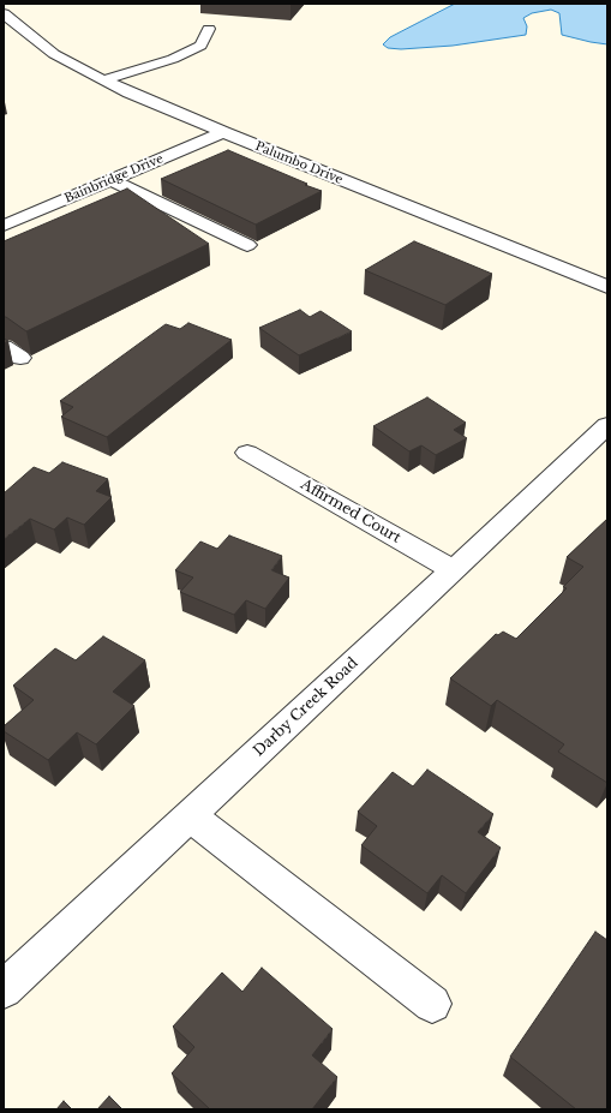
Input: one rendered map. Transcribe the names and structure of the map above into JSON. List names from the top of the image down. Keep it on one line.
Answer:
{"streets":{"street":["Palumbo Drive","Bainbridge Drive","Affirmed Court","Darby Creek Road"]},"crossings":[["Palumbo Drive","Bainbridge Drive"],["Affirmed Court","Darby Creek Road"]]}
